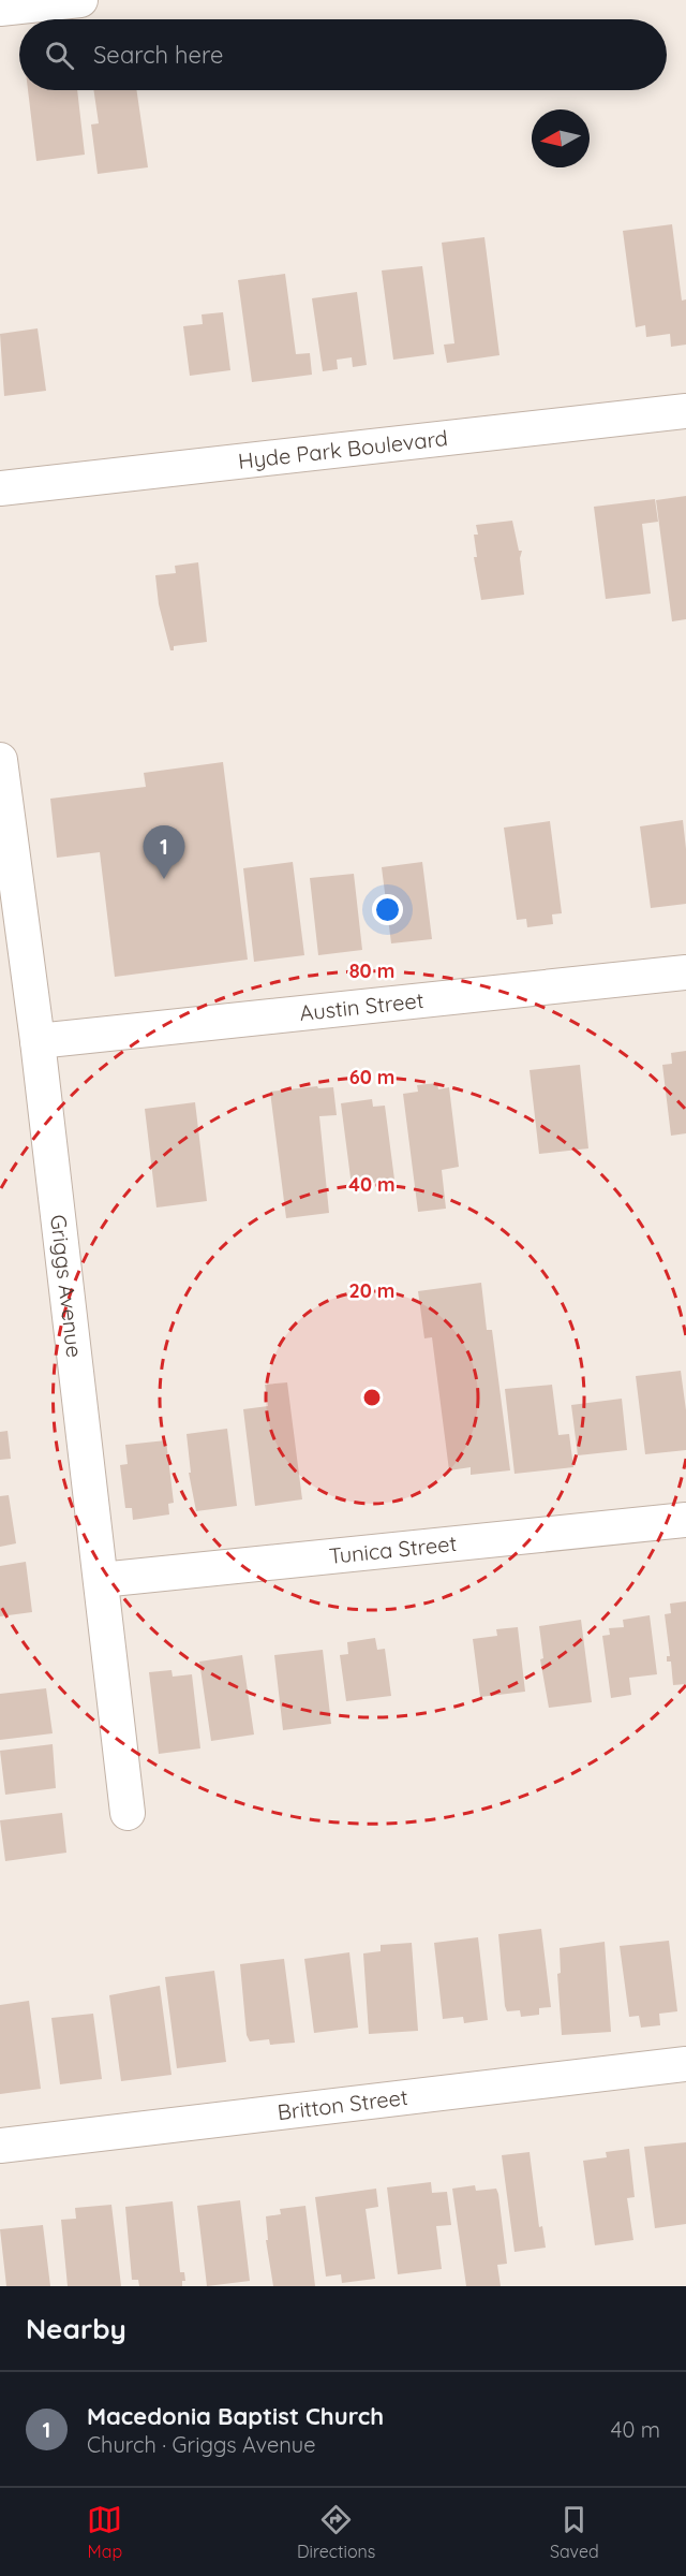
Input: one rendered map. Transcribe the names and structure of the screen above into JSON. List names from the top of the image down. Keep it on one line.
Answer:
{"streets":{"street":["Hyde Park Boulevard","Austin Street","Griggs Avenue","Tunica Street","Britton Street"]},"crossings":[["Austin Street","Griggs Avenue"],["Griggs Avenue","Tunica Street"]],"north":"left","page":{"search":"Search here","pins":"1","heading":"Nearby","list":[{"mark":"1","name":"Macedonia Baptist Church","note":"Church · Griggs Avenue","value":"40 m"}],"nav":["Map","Directions","Saved"]},"rings":["80 m","60 m","40 m","20 m"]}
